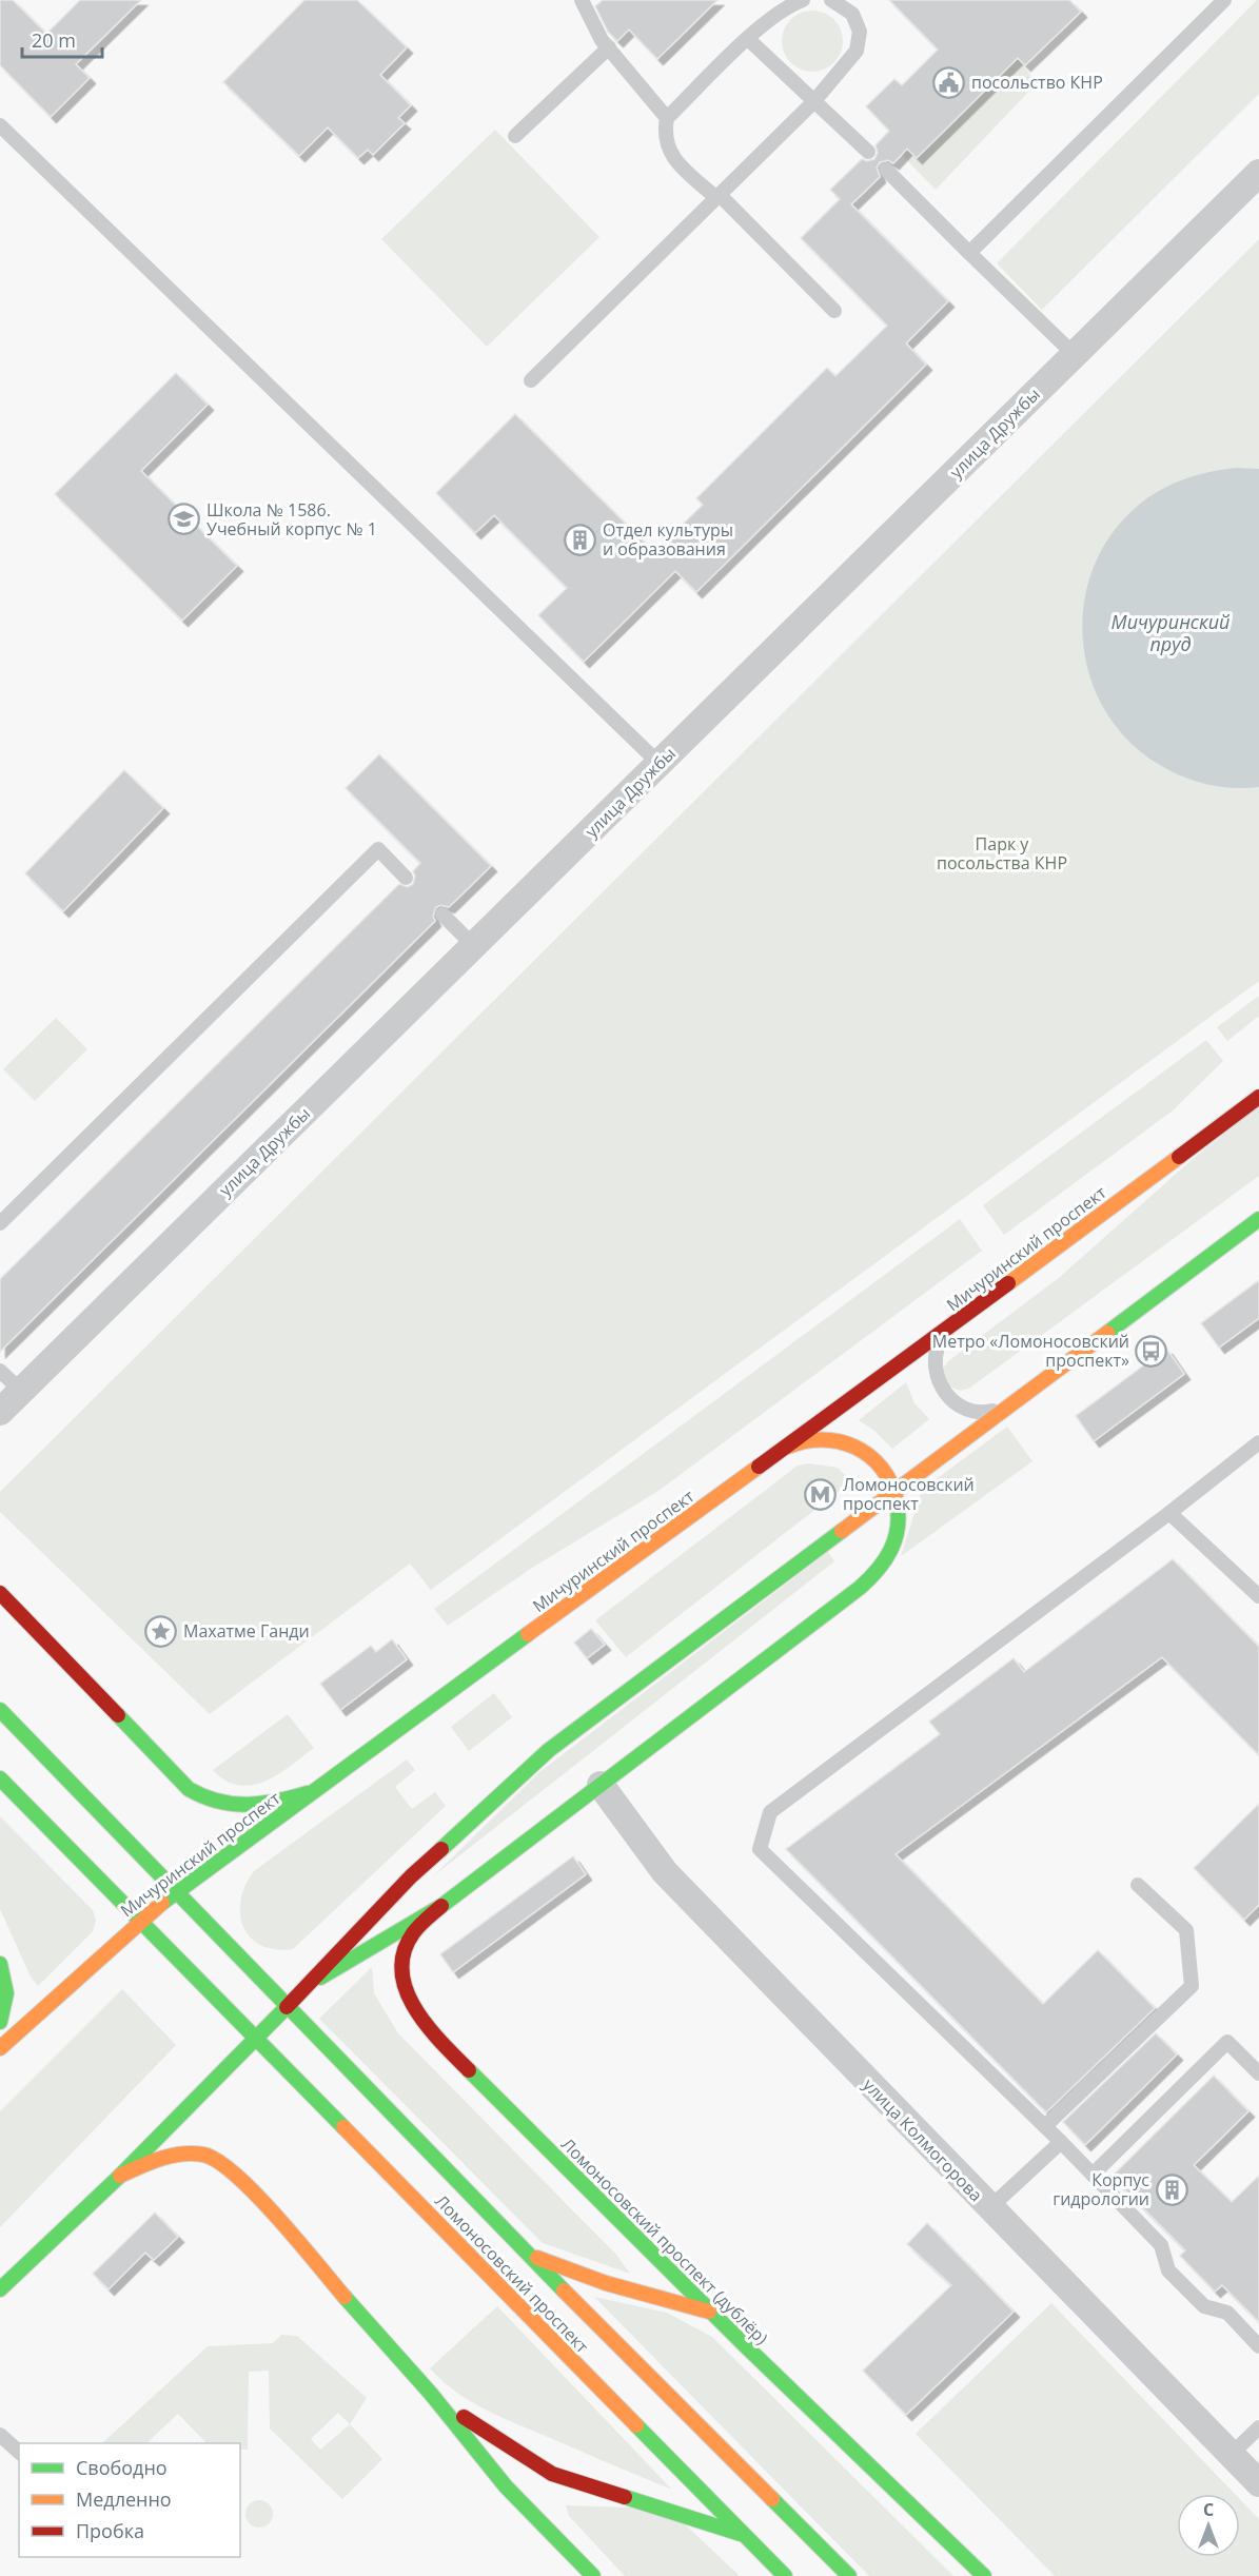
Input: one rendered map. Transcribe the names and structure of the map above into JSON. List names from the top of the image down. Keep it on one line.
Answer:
{"streets":{"main road":["Мичуринский проспект","Ломоносовский проспект (дублёр)","Ломоносовский проспект"],"street":["улица Дружбы","улица Колмогорова"]},"crossings":[["Мичуринский проспект","Ломоносовский проспект"]],"water":["Мичуринский пруд"],"parks":["Парк у посольства КНР"],"places":{"public building":["посольство КНР"],"school or university":["Школа № 1586. Учебный корпус № 1"],"building":["Отдел культуры и образования","Корпус гидрологии"],"bus stop":["Метро «Ломоносовский проспект»"],"metro station":["Ломоносовский проспект"],"place":["Махатме Ганди"]},"legend":["Свободно","Медленно","Пробка"],"scale_bar":"20 m","north":"top"}
